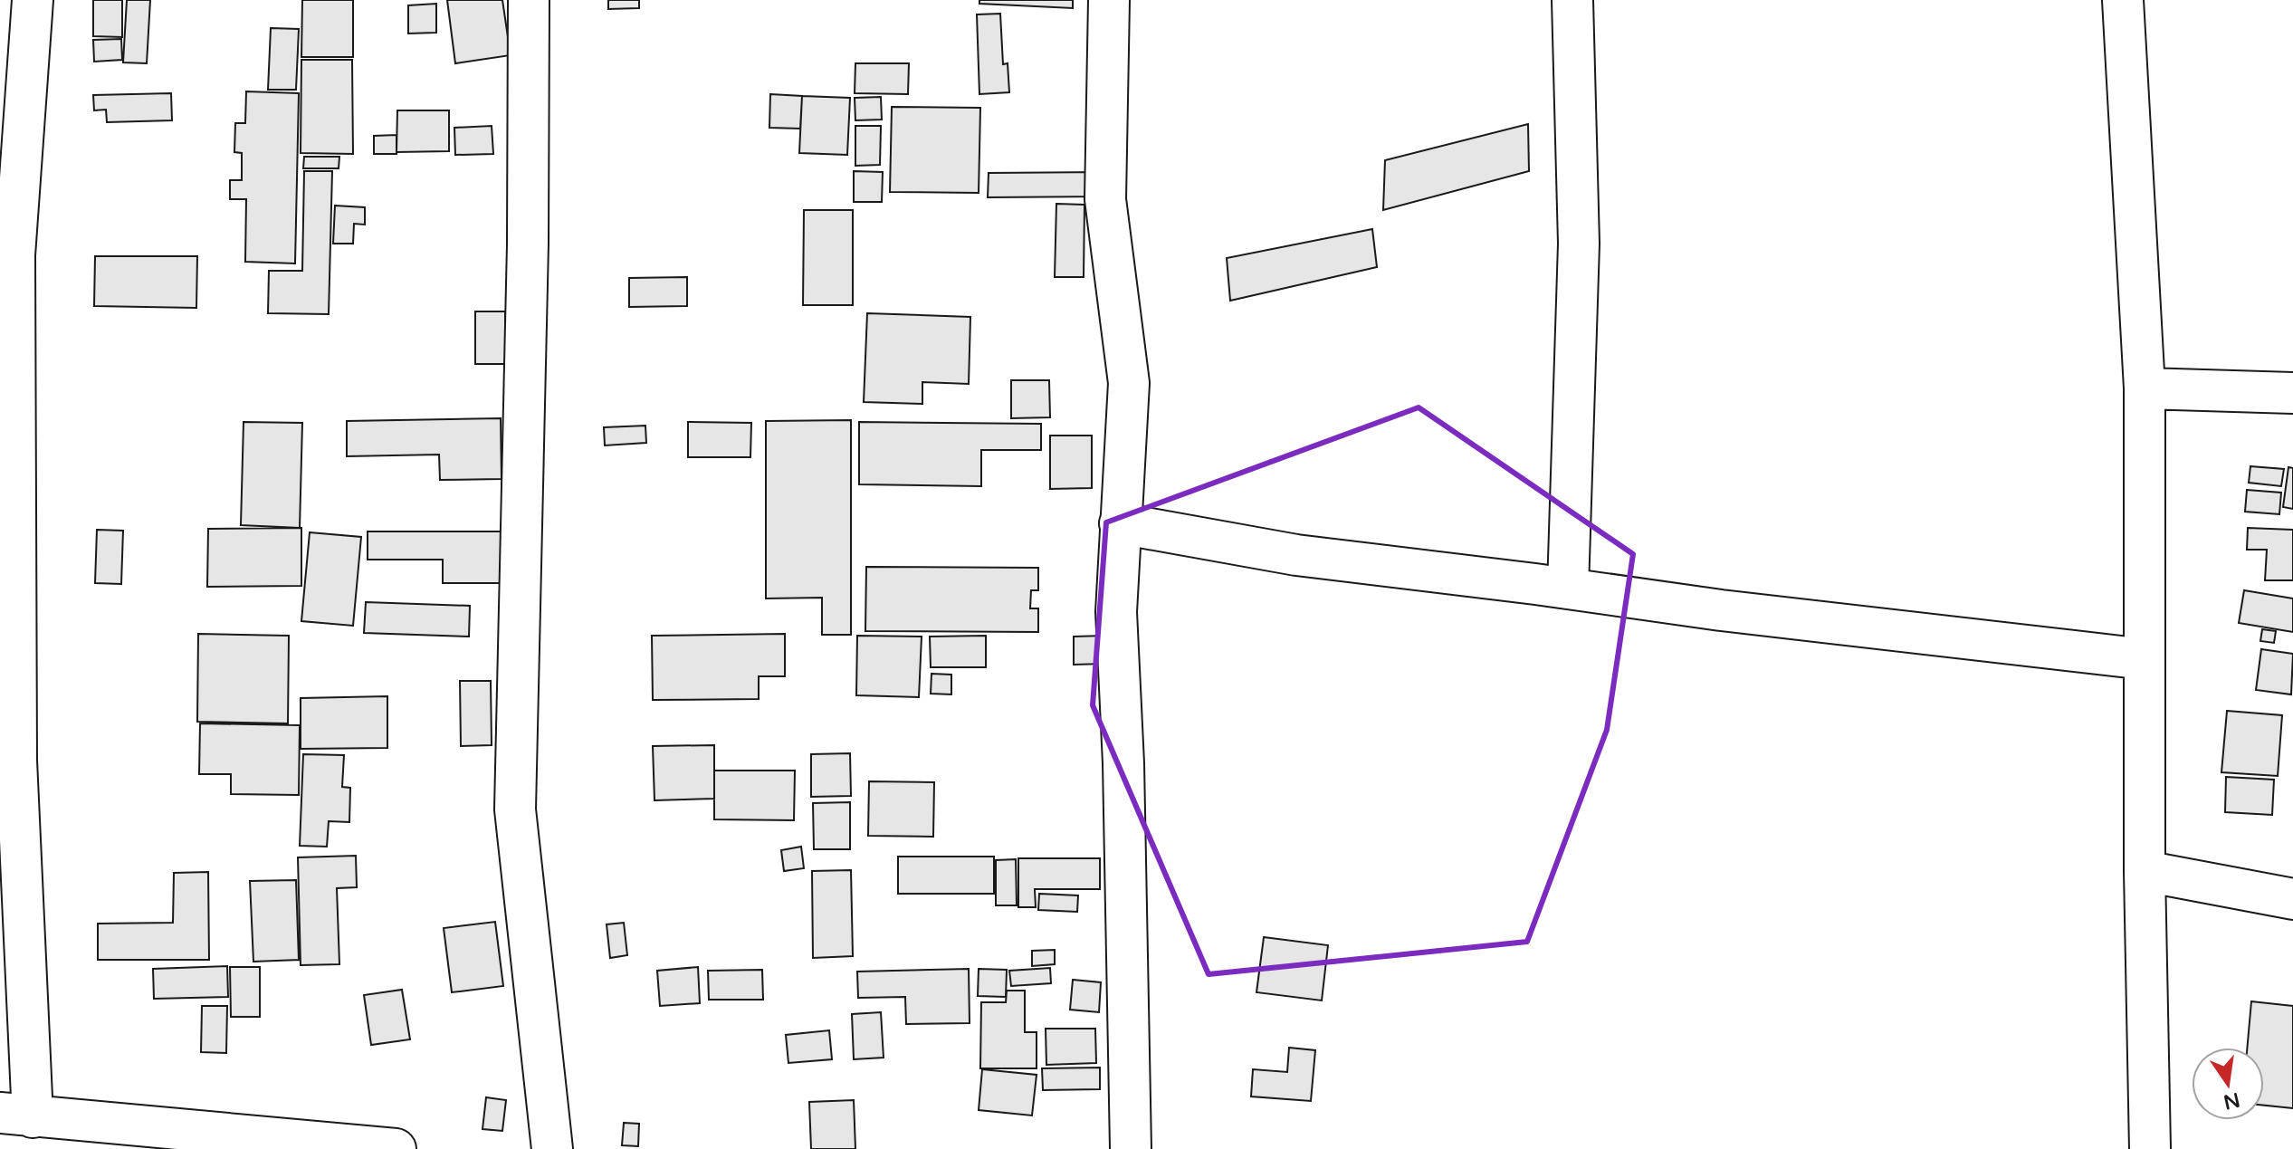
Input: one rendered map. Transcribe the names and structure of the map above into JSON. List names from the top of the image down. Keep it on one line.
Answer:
{"north":"bottom"}
